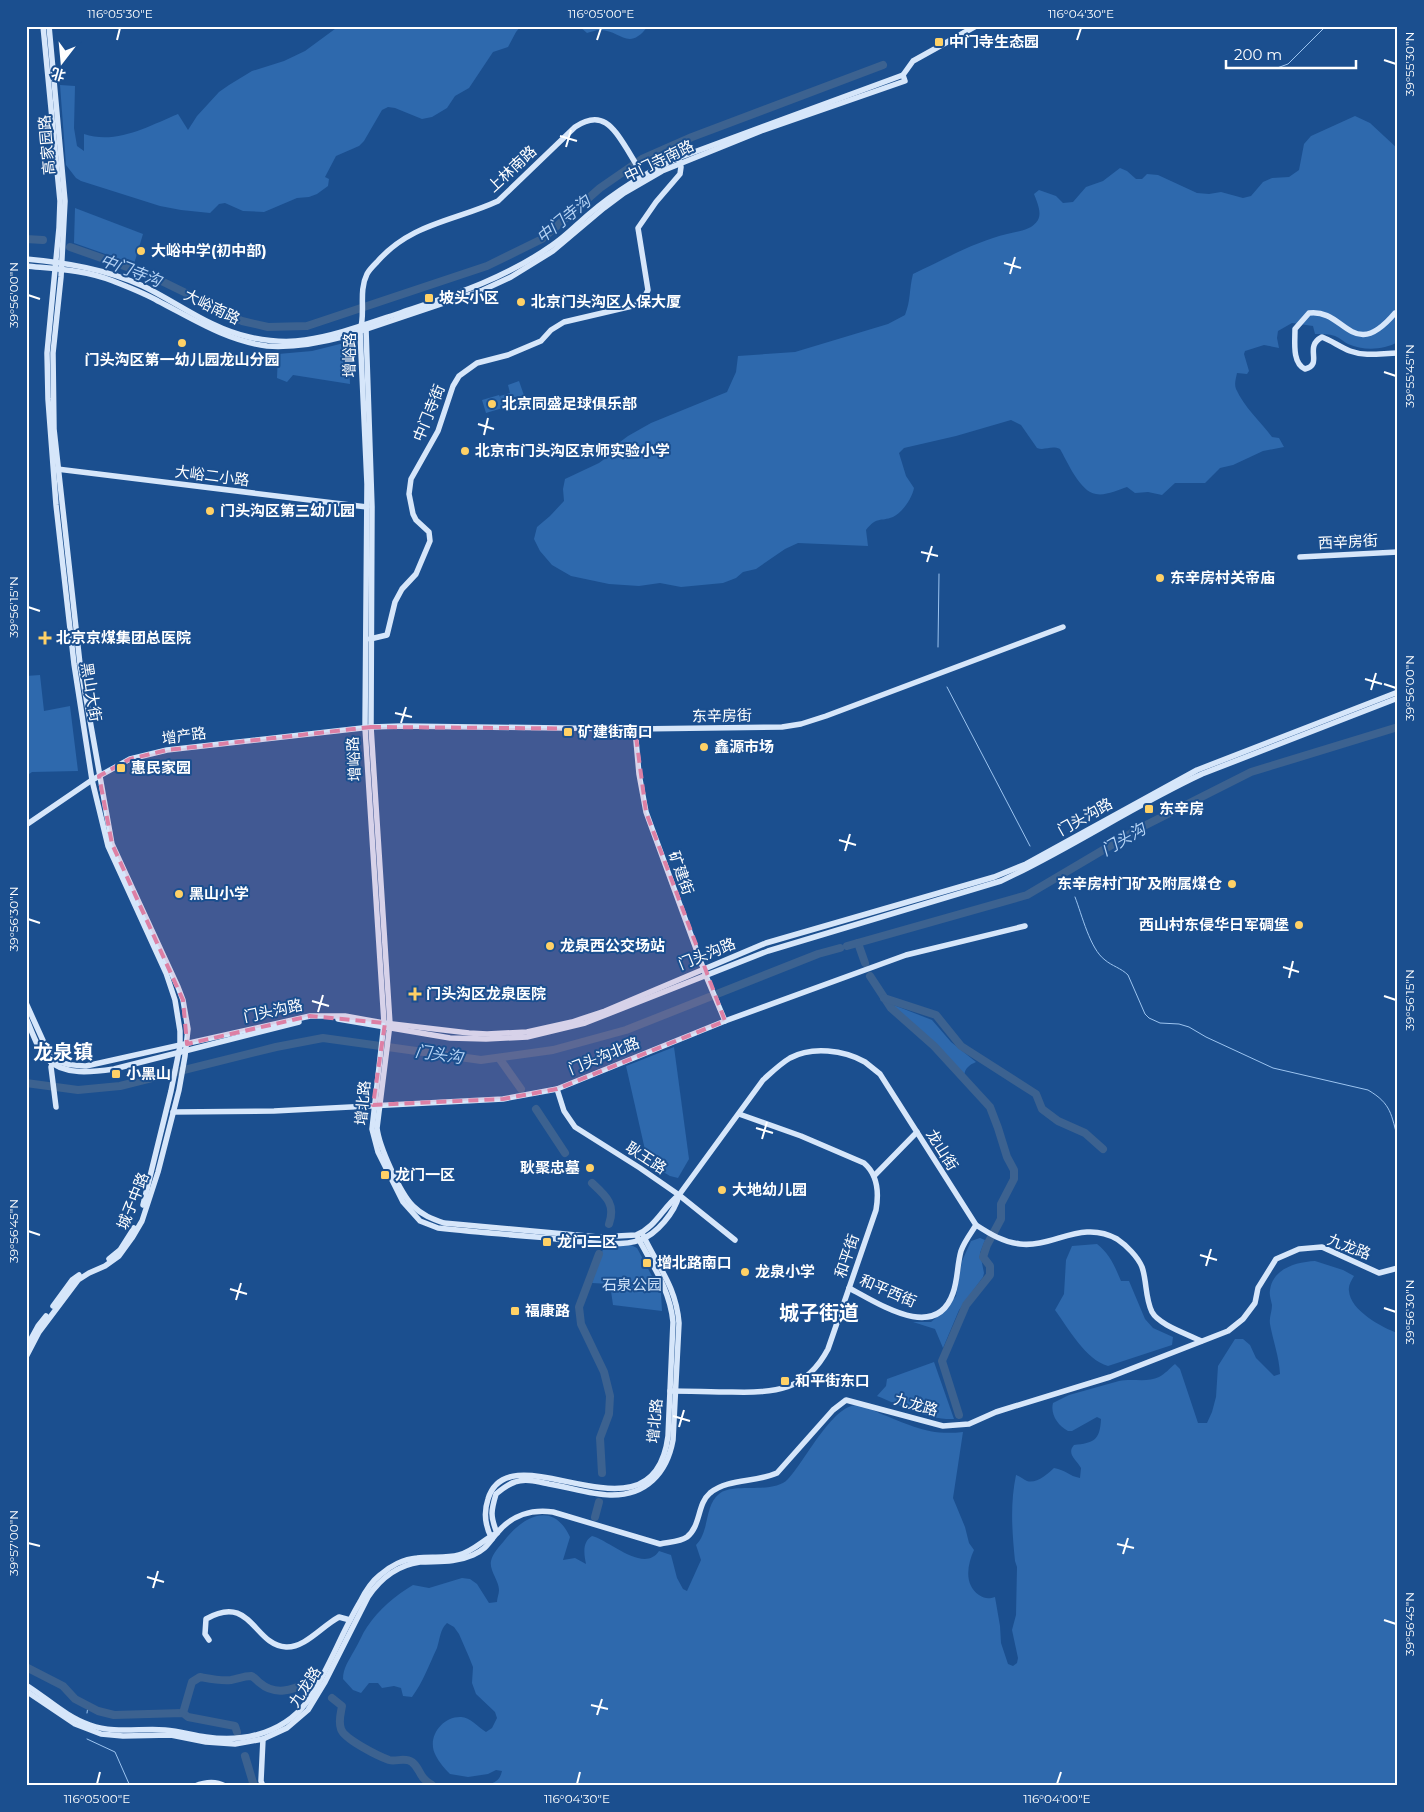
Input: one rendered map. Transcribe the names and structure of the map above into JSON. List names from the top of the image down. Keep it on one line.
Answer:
{"streets":{"street":["高家园路","中门寺南路","上林南路","大峪南路","增峪路","中门寺街","大峪二小路","西辛房街","黑山大街","东辛房街","增产路","门头沟路","矿建街","门头沟北路","增北路","龙山街","耿王路","城子中路","九龙路","和平街","和平西街"]},"crossings":[["高家园路","大峪南路"],["高家园路","黑山大街"],["中门寺南路","上林南路"],["中门寺南路","大峪南路"],["中门寺南路","增峪路"],["中门寺南路","中门寺街"],["上林南路","大峪南路"],["上林南路","增峪路"],["大峪南路","增峪路"],["大峪南路","黑山大街"],["增峪路","中门寺街"],["增峪路","大峪二小路"],["增峪路","东辛房街"],["增峪路","增产路"],["增峪路","门头沟路"],["增峪路","增北路"],["大峪二小路","黑山大街"],["黑山大街","增产路"],["黑山大街","门头沟路"],["黑山大街","城子中路"],["东辛房街","增产路"],["东辛房街","矿建街"],["门头沟路","矿建街"],["门头沟路","增北路"],["门头沟路","城子中路"],["矿建街","门头沟北路"],["门头沟北路","增北路"],["门头沟北路","耿王路"],["门头沟北路","城子中路"],["增北路","龙山街"],["增北路","九龙路"],["增北路","和平街"],["龙山街","耿王路"],["龙山街","九龙路"],["龙山街","和平西街"],["和平街","和平西街"]],"districts":["龙泉镇","城子街道"],"water":["中门寺沟","门头沟"],"parks":["石泉公园"],"places":{"transit":["中门寺生态园","坡头小区","矿建街南口","惠民家园","东辛房","小黑山","龙门一区","龙门二区","增北路南口","福康路","和平街东口"],"other":["大峪中学(初中部)","北京门头沟区人保大厦","门头沟区第一幼儿园龙山分园","北京同盛足球俱乐部","北京市门头沟区京师实验小学","门头沟区第三幼儿园","东辛房村关帝庙","鑫源市场","东辛房村门矿及附属煤仓","黑山小学","西山村东侵华日军碉堡","龙泉西公交场站","耿聚忠墓","大地幼儿园","龙泉小学"],"health":["北京京煤集团总医院","门头沟区龙泉医院"]},"scale_bar":"200 m","north":"bottom","coordinates":["116°05'30\"E","116°05'00\"E","116°04'30\"E","39°55'30\"N","39°56'00\"N","39°55'45\"N","39°56'15\"N","39°56'30\"N","39°56'45\"N","39°57'00\"N","116°04'00\"E"]}
